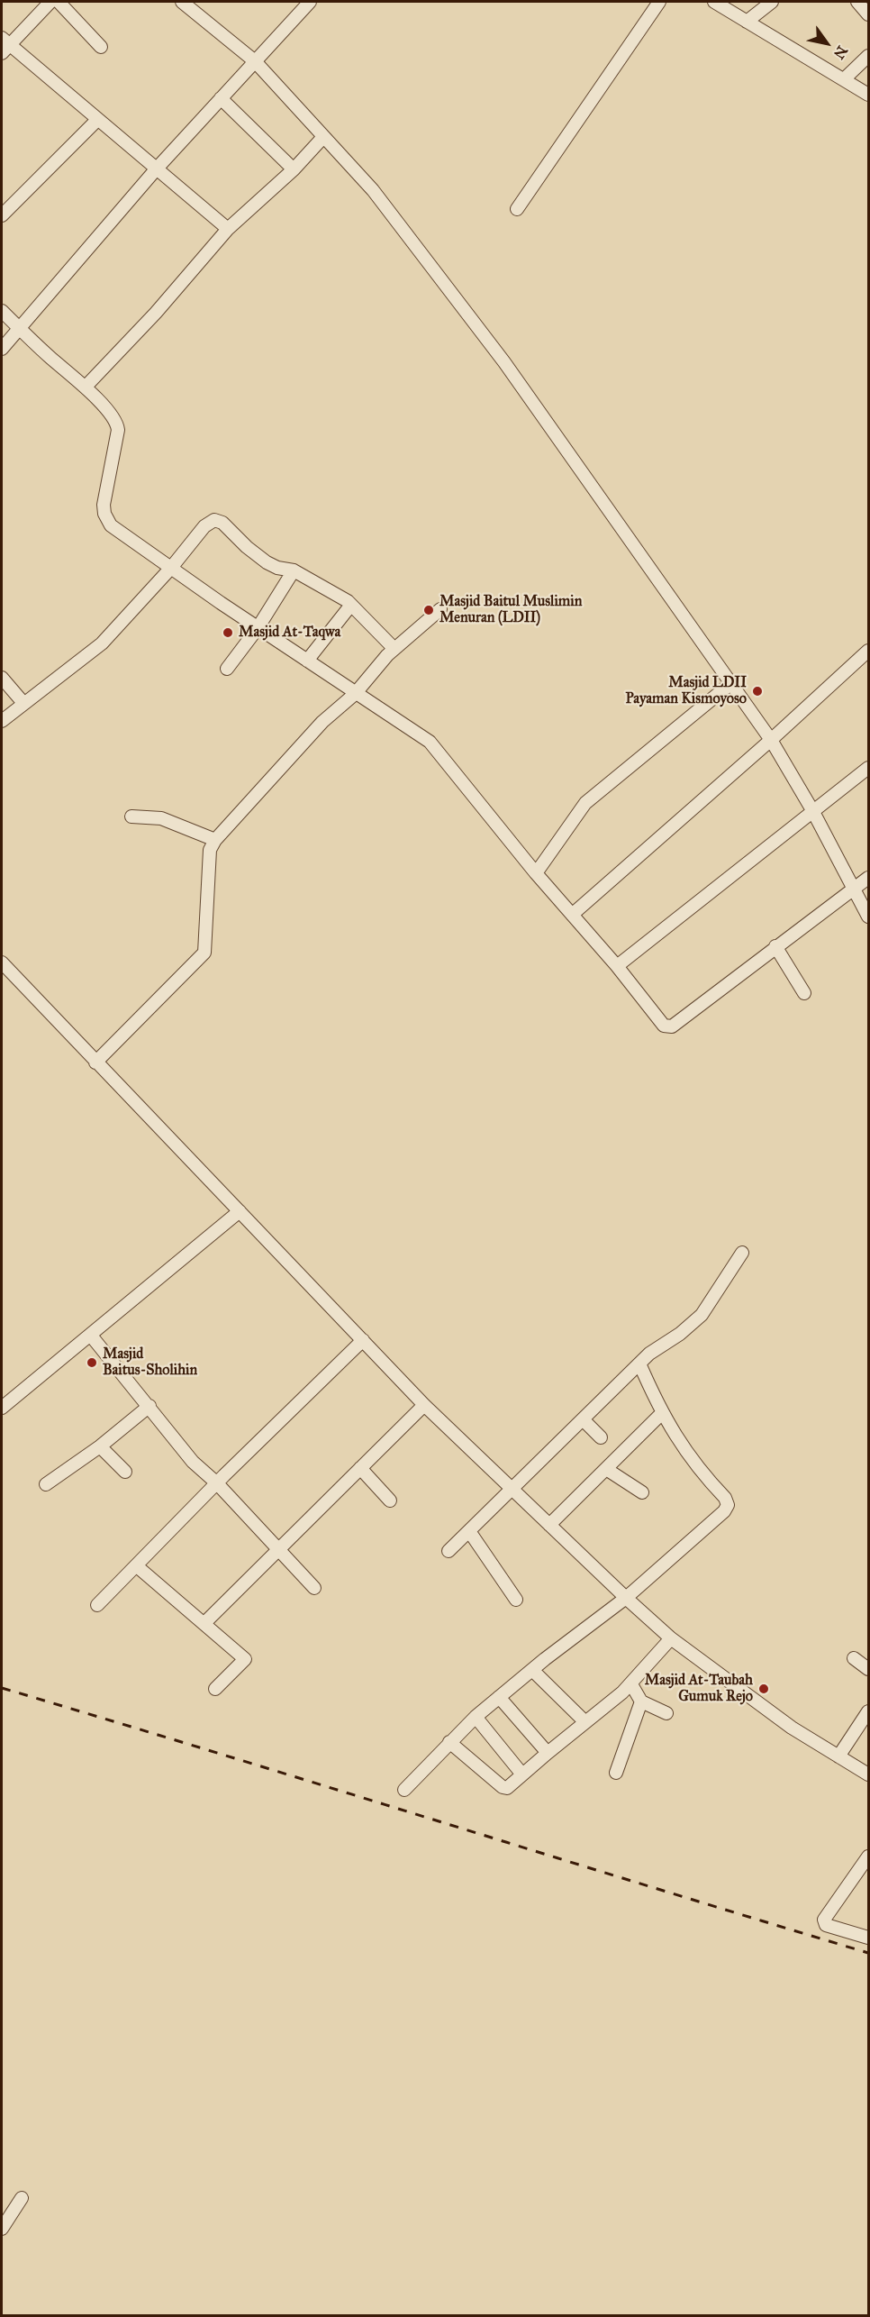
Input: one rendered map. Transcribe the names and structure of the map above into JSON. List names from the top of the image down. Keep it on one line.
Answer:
{"places":["Masjid Baitul Muslimin Menuran (LDII)","Masjid At-Taqwa","Masjid LDII Payaman Kismoyoso","Masjid Baitus-Sholihin","Masjid At-Taubah Gumuk Rejo"],"north":"bottom right"}
